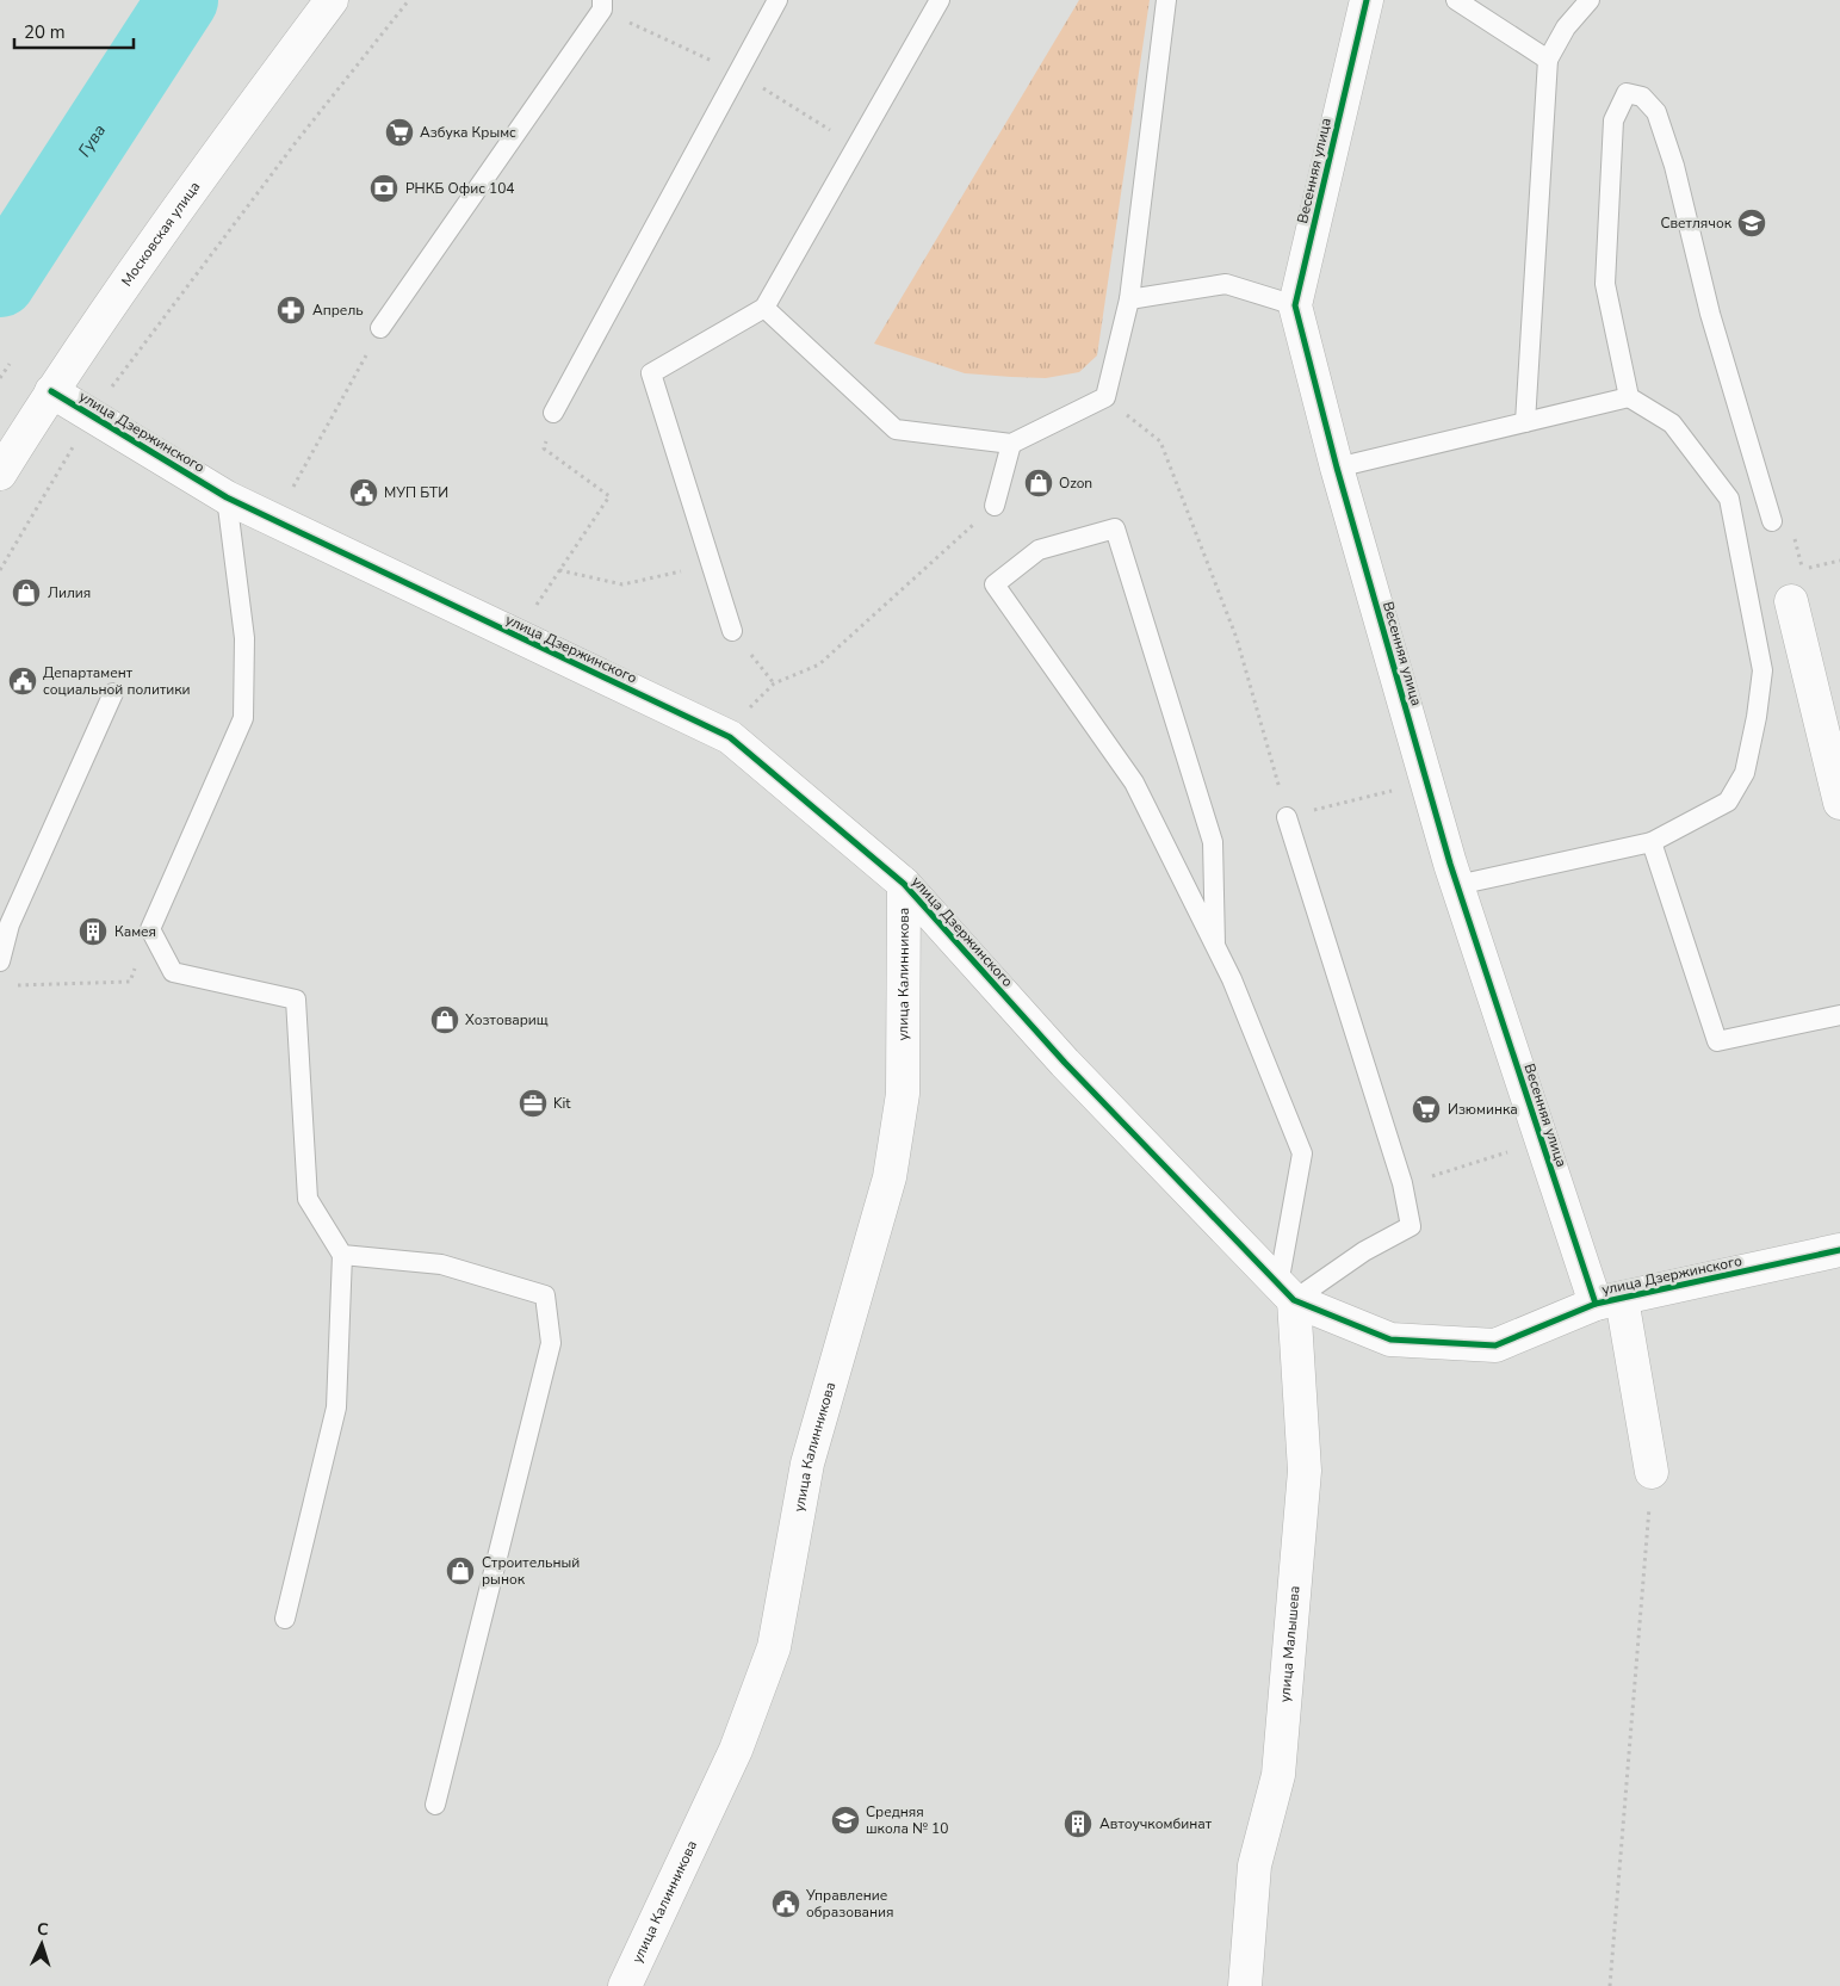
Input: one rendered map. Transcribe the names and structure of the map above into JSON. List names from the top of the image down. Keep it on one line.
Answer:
{"streets":{"street":["Весенняя улица","Московская улица","улица Дзержинского","улица Калинникова","улица Малышева"]},"crossings":[["Весенняя улица","улица Дзержинского"],["Московская улица","улица Дзержинского"],["улица Дзержинского","улица Калинникова"],["улица Дзержинского","улица Малышева"]],"water":["Гува"],"places":{"supermarket":["Азбука Крымс","Изюминка"],"bank":["РНКБ Офис 104"],"school or university":["Светлячок","Средняя школа № 10"],"pharmacy":["Апрель"],"shop":["Ozon","Лилия","Хозтоварищ","Строительный рынок"],"public building":["МУП БТИ","Департамент социальной политики","Управление образования"],"building":["Камея","Автоучкомбинат"],"office":["Kit"]},"scale_bar":"20 m","north":"top"}
